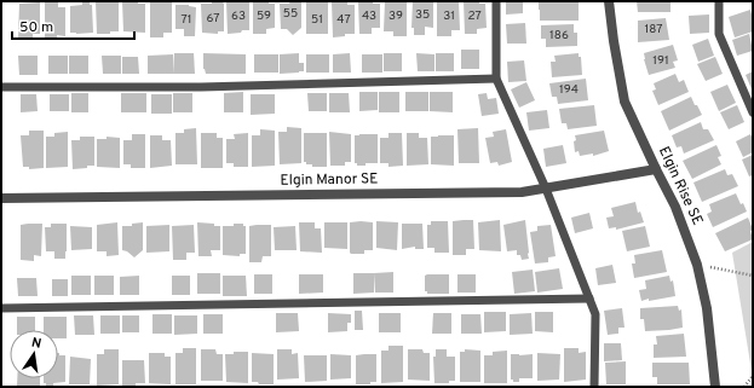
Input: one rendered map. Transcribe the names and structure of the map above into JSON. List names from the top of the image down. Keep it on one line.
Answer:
{"streets":{"street":["Elgin Manor SE","Elgin Rise SE"]},"crossings":[["Elgin Manor SE","Elgin Rise SE"]],"house_numbers":["55","35","63","59","43","39","31","27","67","71","51","47","187","186","191","194"],"scale_bar":"50 m","north":"top"}
